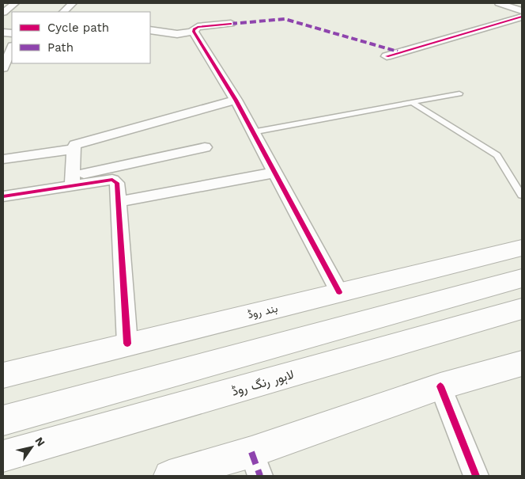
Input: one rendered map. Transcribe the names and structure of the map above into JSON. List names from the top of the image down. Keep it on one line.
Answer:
{"streets":{"main road":["بند روڈ","لاہور رنگ روڈ"]},"legend":["Cycle path","Path"],"north":"top right"}
